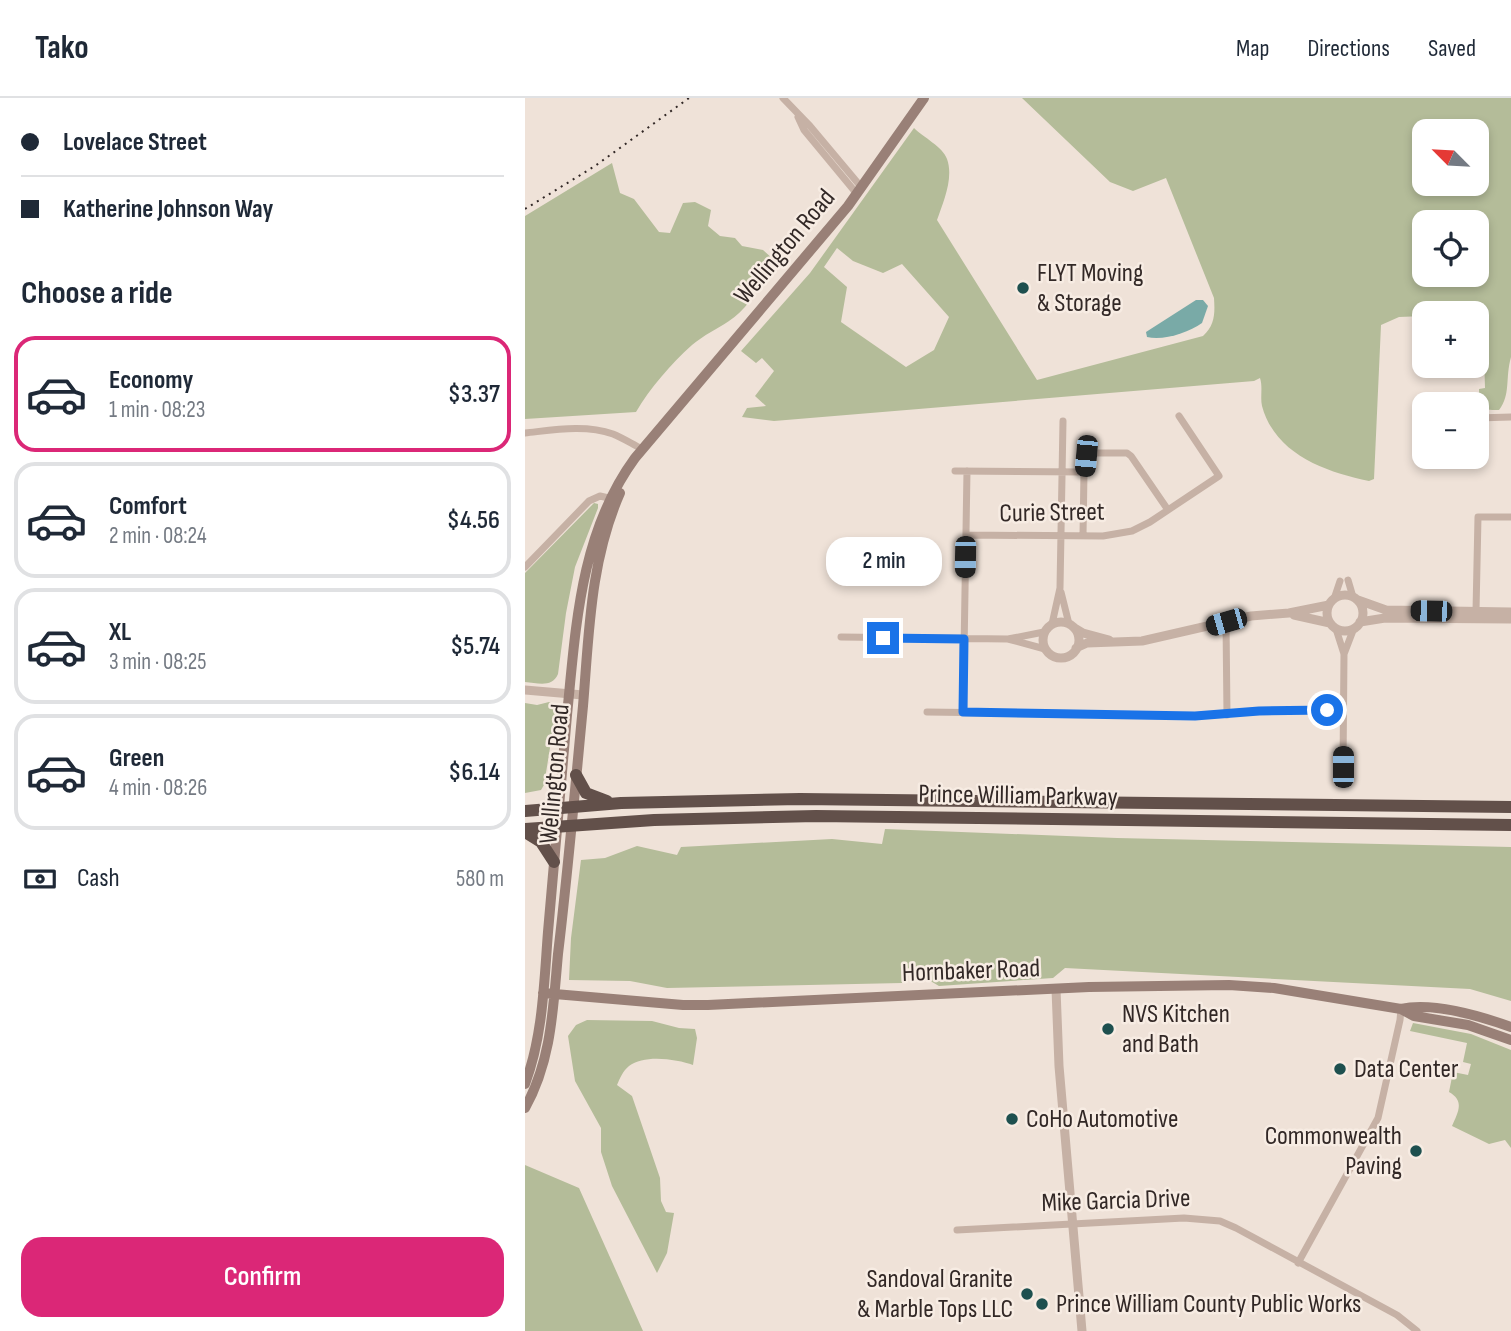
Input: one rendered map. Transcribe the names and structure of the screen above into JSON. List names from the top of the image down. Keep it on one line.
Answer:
{"streets":{"highway":["Prince William Parkway"],"main road":["Wellington Road","Hornbaker Road"],"street":["Curie Street","Mike Garcia Drive"]},"crossings":[["Wellington Road","Prince William Parkway"],["Wellington Road","Hornbaker Road"]],"places":["FLYT Moving & Storage","NVS Kitchen and Bath","Data Center","CoHo Automotive","Commonwealth Paving","Sandoval Granite & Marble Tops LLC","Prince William County Public Works"],"north":"top left","page":{"header":"Tako","nav":["Map","Directions","Saved"],"banner":["Lovelace Street","Katherine Johnson Way"],"map_buttons":["+","−"],"heading":"Choose a ride","list":[{"name":"Economy","note":"1 min · 08:23","value":"$3.37"},{"name":"Comfort","note":"2 min · 08:24","value":"$4.56"},{"name":"XL","note":"3 min · 08:25","value":"$5.74"},{"name":"Green","note":"4 min · 08:26","value":"$6.14"}],"bubble":"2 min","pay":["Cash","580 m"],"buttons":"Confirm"}}
